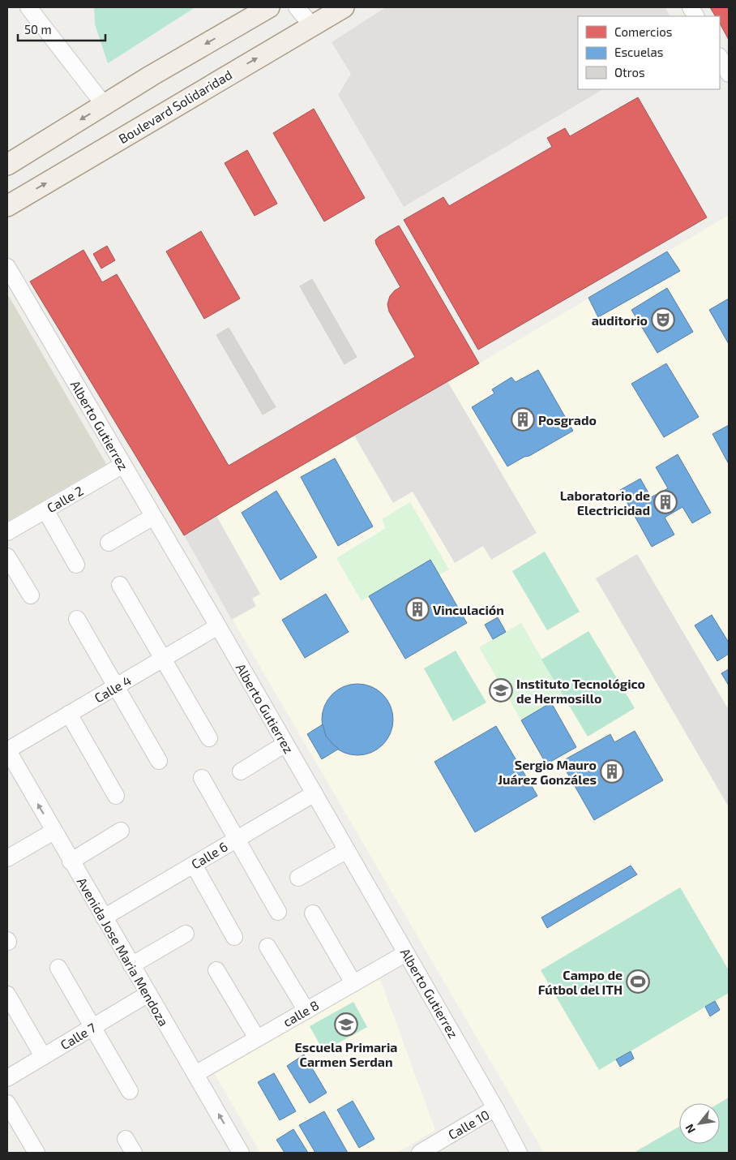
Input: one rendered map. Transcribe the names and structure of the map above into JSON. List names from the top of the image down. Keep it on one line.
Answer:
{"streets":{"main road":["Boulevard Solidaridad"],"street":["Alberto Gutierrez","Calle 2","Calle 4","Calle 6","Avenida Jose Maria Mendoza","calle 8","Calle 7","Calle 10"]},"crossings":[["Alberto Gutierrez","Calle 2"],["Alberto Gutierrez","Calle 4"],["Alberto Gutierrez","Calle 6"],["Alberto Gutierrez","calle 8"],["Alberto Gutierrez","Calle 10"],["Calle 4","Avenida Jose Maria Mendoza"],["Calle 6","Avenida Jose Maria Mendoza"],["Avenida Jose Maria Mendoza","calle 8"],["Avenida Jose Maria Mendoza","Calle 7"]],"places":{"theatre":["auditorio"],"building":["Posgrado","Laboratorio de Electricidad","Vinculación","Sergio Mauro Juárez Gonzáles"],"school or university":["Instituto Tecnológico de Hermosillo","Escuela Primaria Carmen Serdan"],"sports":["Campo de Fútbol del ITH"]},"legend":["Comercios","Escuelas","Otros"],"scale_bar":"50 m","north":"bottom left"}
